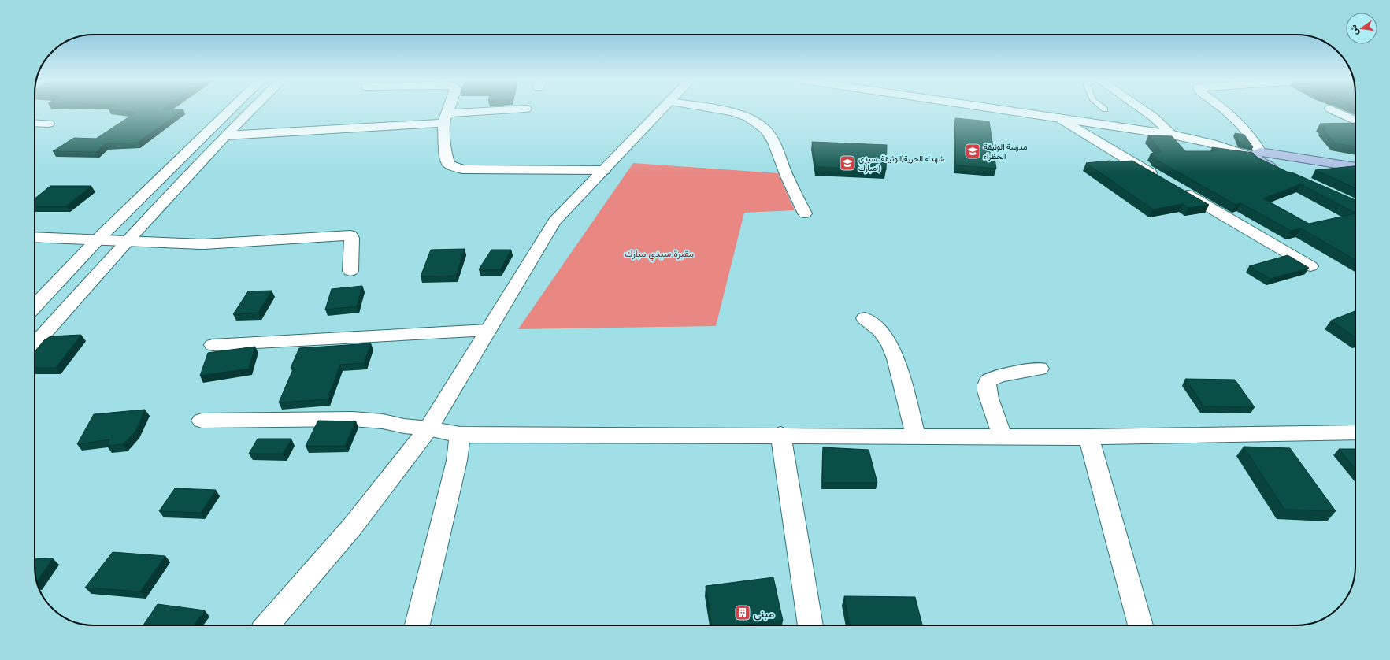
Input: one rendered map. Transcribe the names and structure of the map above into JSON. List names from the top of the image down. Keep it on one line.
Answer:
{"parks":["مقبرة سيدي مبارك"],"places":{"school or university":["مدرسة الوثيقة الخظراء","شهداء الحرية(الوثيقة..سيدي امبارك)"],"building":["مبنى"]},"north":"left"}
